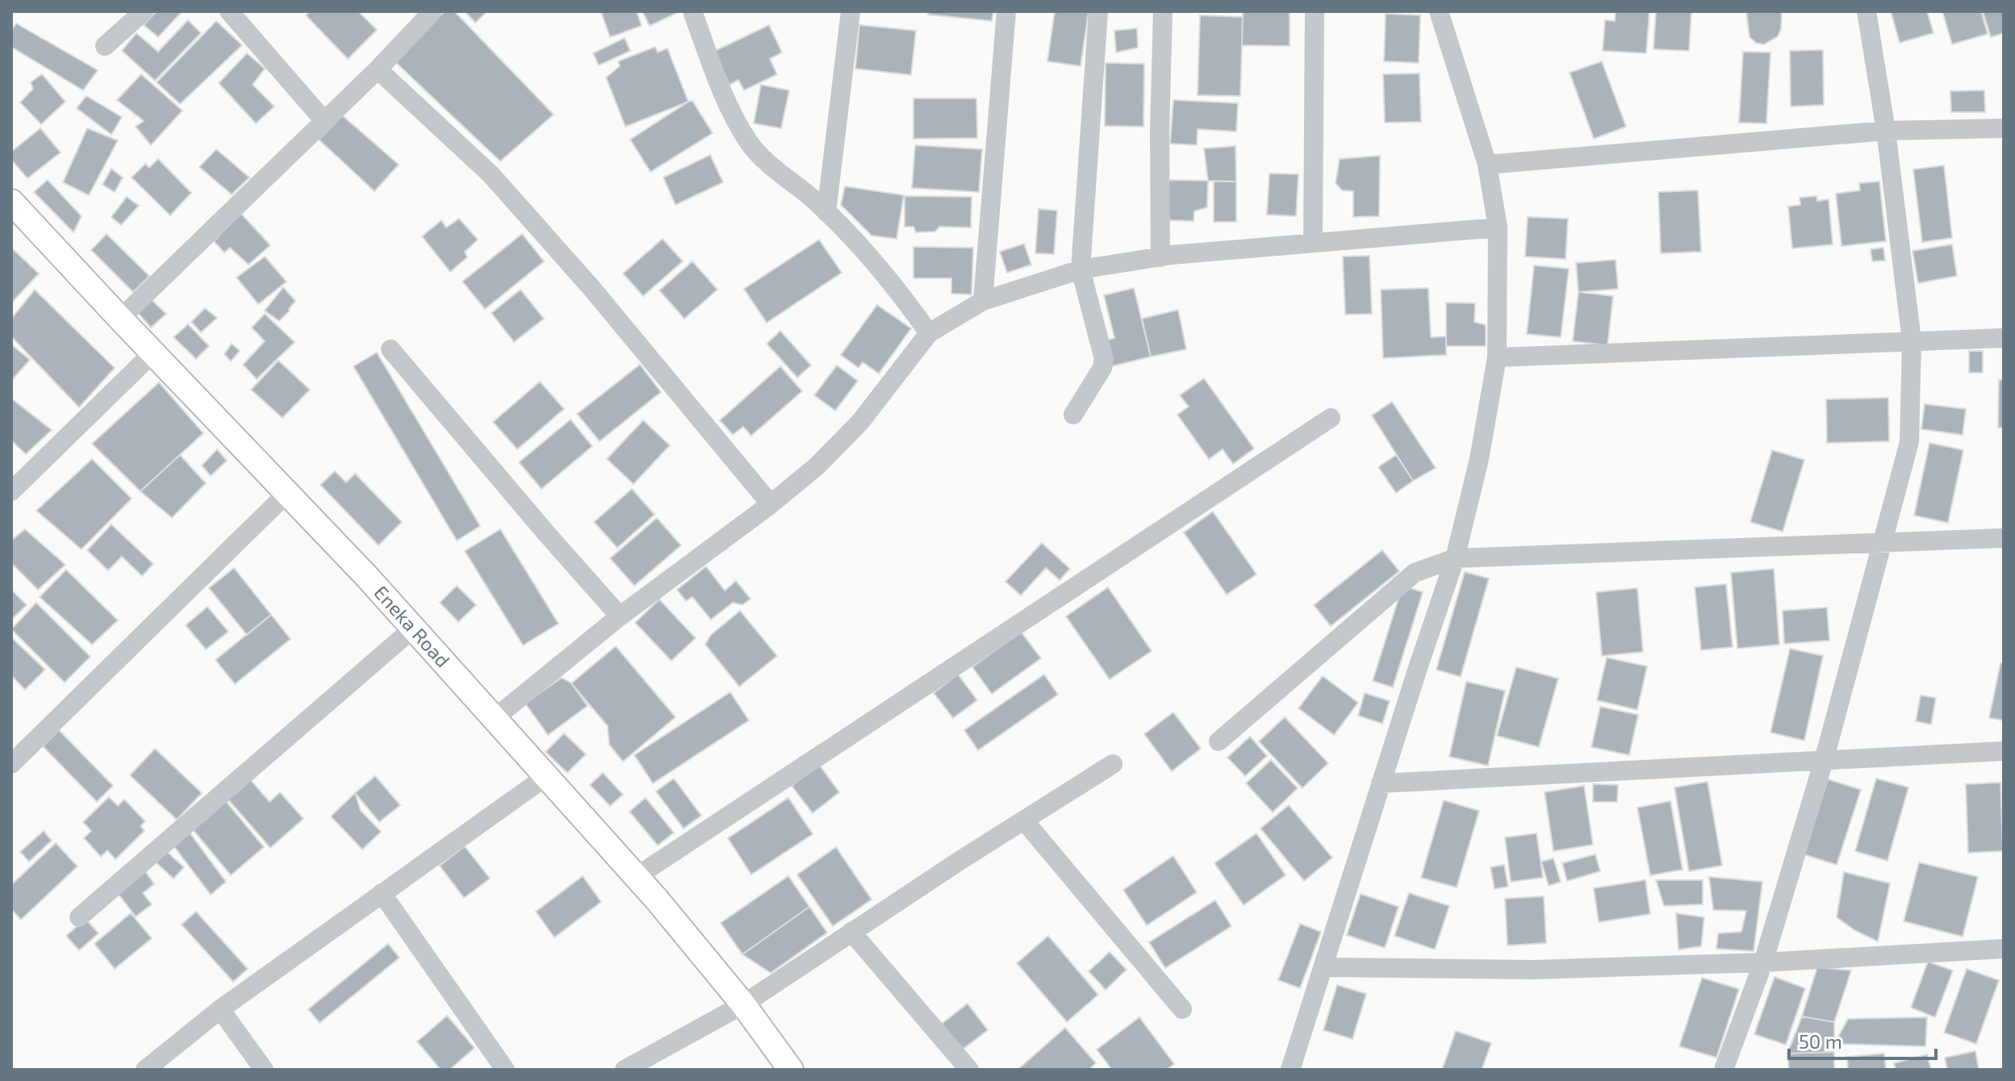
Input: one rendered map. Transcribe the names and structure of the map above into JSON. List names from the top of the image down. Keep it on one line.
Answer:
{"streets":{"main road":["Eneka Road"]},"scale_bar":"50 m"}
